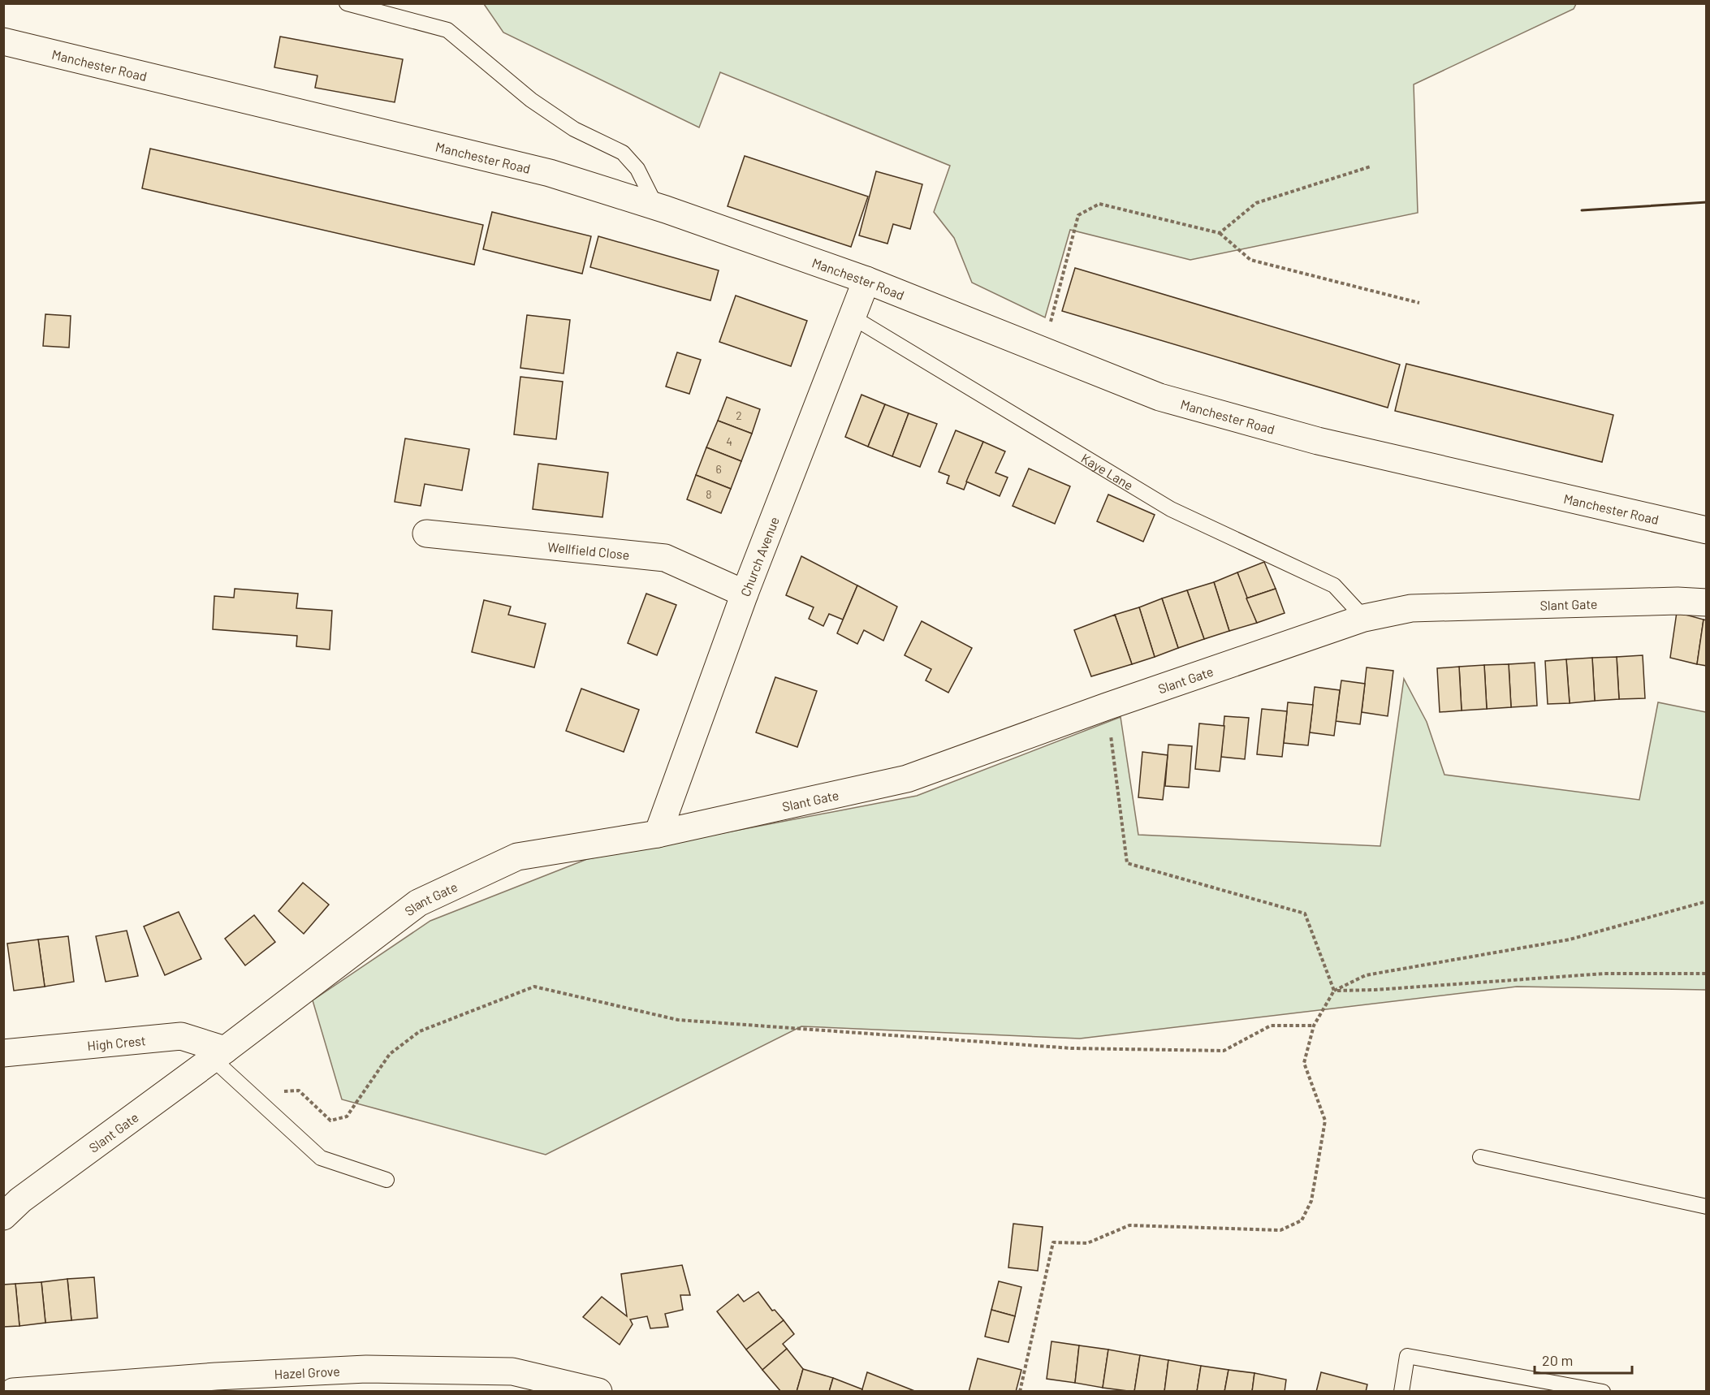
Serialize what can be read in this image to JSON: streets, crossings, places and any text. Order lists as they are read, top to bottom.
{
  "streets": {
    "street": [
      "Manchester Road",
      "Wellfield Close",
      "Church Avenue",
      "Slant Gate",
      "High Crest",
      "Hazel Grove"
    ],
    "lane": ["Kaye Lane"]
  },
  "crossings": [
    ["Manchester Road", "Church Avenue"],
    ["Kaye Lane", "Church Avenue"],
    ["Kaye Lane", "Slant Gate"],
    ["Wellfield Close", "Church Avenue"],
    ["Church Avenue", "Slant Gate"],
    ["Slant Gate", "High Crest"]
  ],
  "house_numbers": [
    "2",
    "4",
    "6",
    "8"
  ],
  "scale_bar": "20 m"
}
